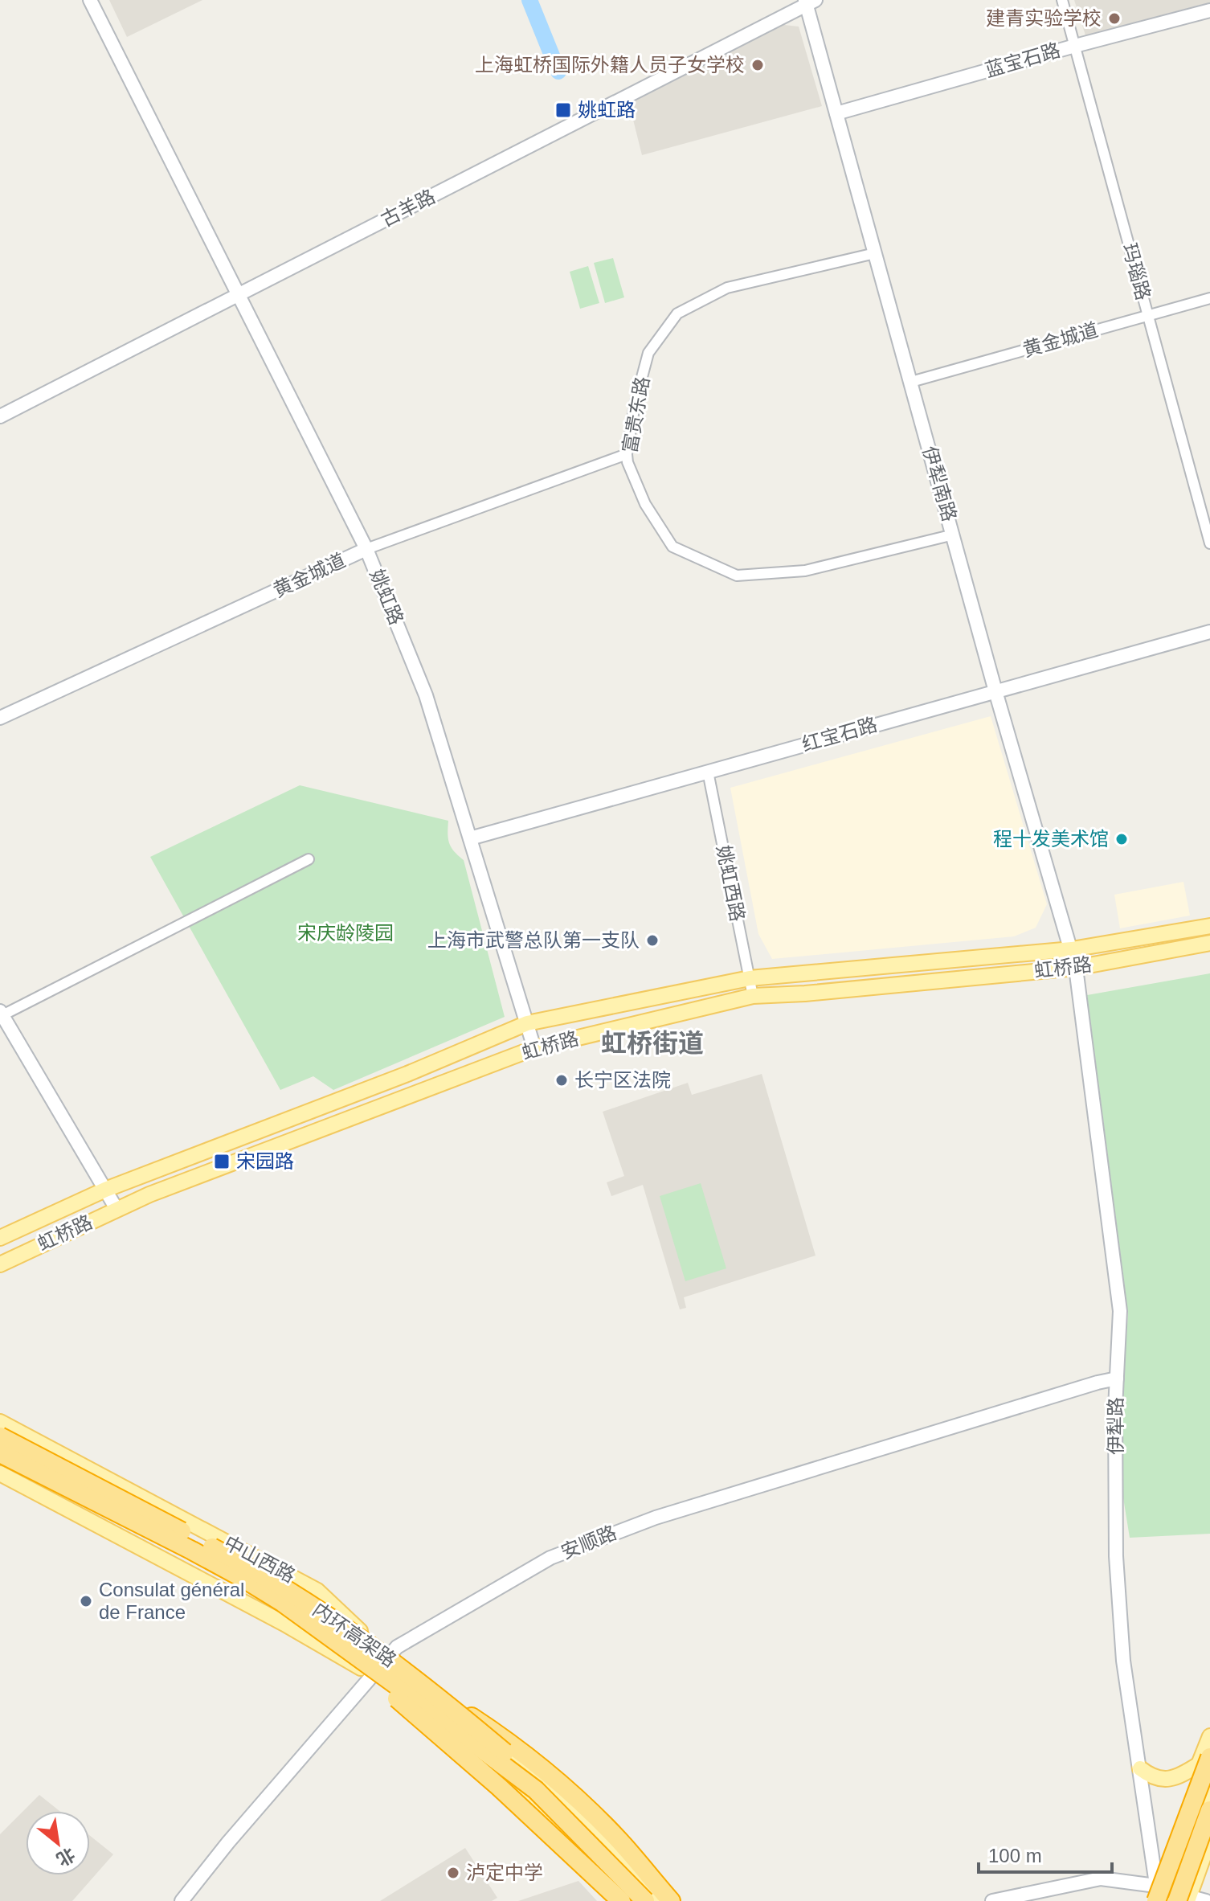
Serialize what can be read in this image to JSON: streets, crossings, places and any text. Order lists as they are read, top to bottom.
{
  "streets": {
    "highway": ["内环高架路"],
    "main road": ["虹桥路", "中山西路"],
    "street": [
      "蓝宝石路",
      "古羊路",
      "玛瑙路",
      "黄金城道",
      "富贵东路",
      "伊犁南路",
      "姚虹路",
      "红宝石路",
      "姚虹西路",
      "伊犁路",
      "安顺路"
    ]
  },
  "crossings": [
    ["蓝宝石路", "玛瑙路"],
    ["蓝宝石路", "伊犁南路"],
    ["古羊路", "伊犁南路"],
    ["古羊路", "姚虹路"],
    ["玛瑙路", "黄金城道"],
    ["黄金城道", "富贵东路"],
    ["黄金城道", "伊犁南路"],
    ["黄金城道", "姚虹路"],
    ["富贵东路", "伊犁南路"],
    ["伊犁南路", "红宝石路"],
    ["伊犁南路", "虹桥路"],
    ["伊犁南路", "伊犁路"],
    ["姚虹路", "红宝石路"],
    ["姚虹路", "虹桥路"],
    ["红宝石路", "姚虹西路"],
    ["姚虹西路", "虹桥路"],
    ["虹桥路", "伊犁路"],
    ["伊犁路", "安顺路"],
    ["安顺路", "中山西路"],
    ["中山西路", "内环高架路"]
  ],
  "districts": ["虹桥街道"],
  "parks": ["宋庆龄陵园"],
  "places": {
    "other": [
      "建青实验学校",
      "上海虹桥国际外籍人员子女学校",
      "程十发美术馆",
      "上海市武警总队第一支队",
      "长宁区法院",
      "Consulat général de France",
      "泸定中学"
    ],
    "transit": ["姚虹路", "宋园路"]
  },
  "scale_bar": "100 m",
  "north": "bottom right"
}
